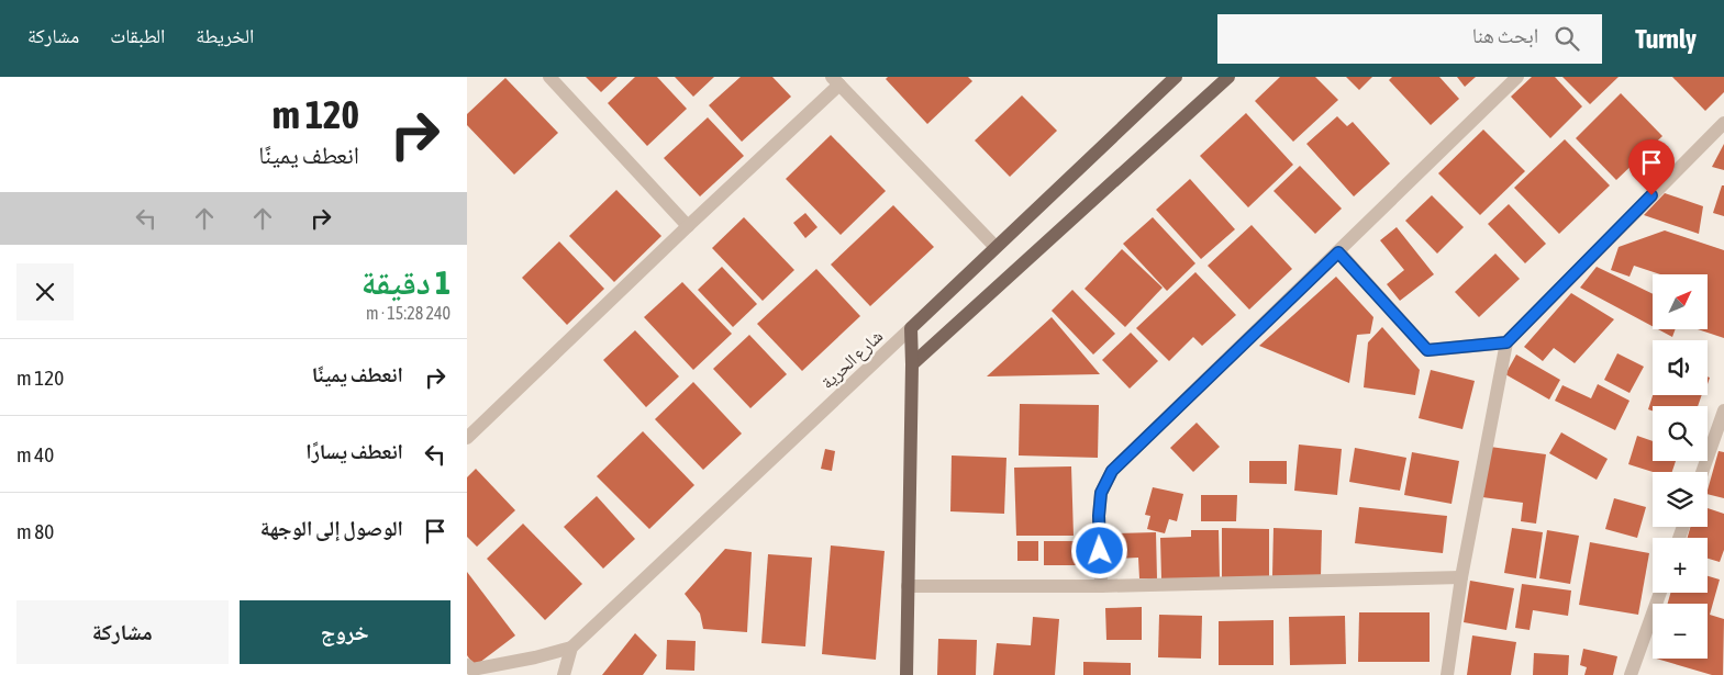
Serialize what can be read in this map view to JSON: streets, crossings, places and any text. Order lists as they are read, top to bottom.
{
  "streets": {
    "main road": ["شارع الحرية"]
  },
  "north": "top right",
  "page": {
    "header": "Turnly",
    "search": "ابحث هنا",
    "nav": ["الخريطة", "الطبقات", "مشاركة"],
    "turn": ["120 m", "انعطف يمينًا"],
    "heading": ["1 دقيقة", "240 m · 15:28"],
    "map_buttons": ["+", "−"],
    "list": [
      {
        "name": "انعطف يمينًا",
        "value": "120 m"
      },
      {
        "name": "انعطف يسارًا",
        "value": "40 m"
      },
      {
        "name": "الوصول إلى الوجهة",
        "value": "80 m"
      }
    ],
    "buttons": ["خروج", "مشاركة"]
  }
}
